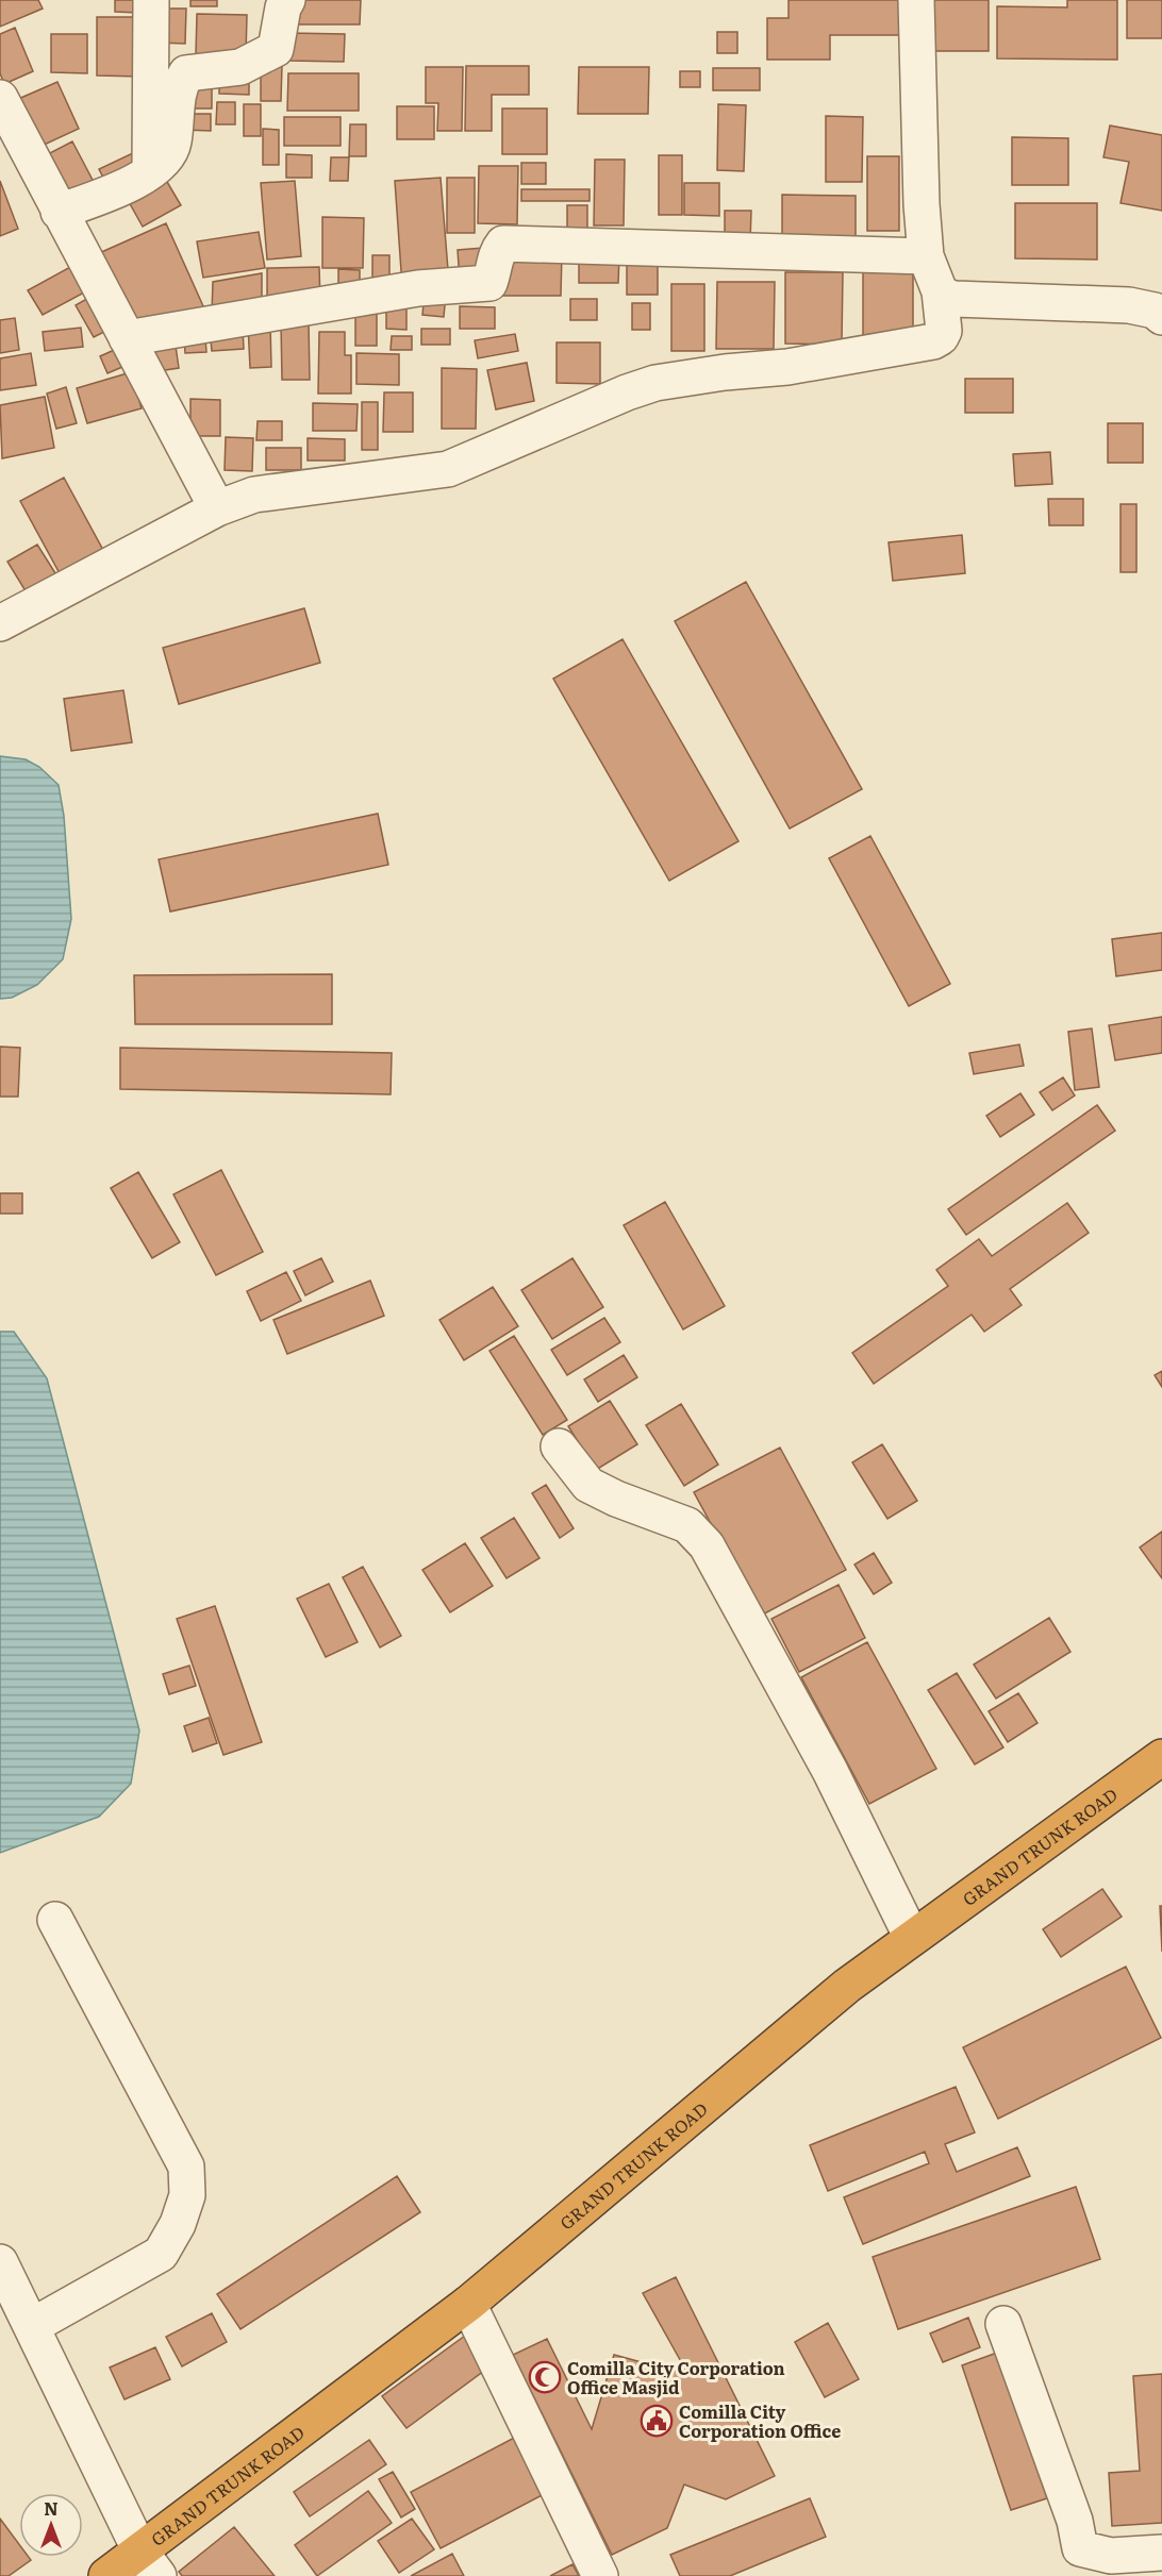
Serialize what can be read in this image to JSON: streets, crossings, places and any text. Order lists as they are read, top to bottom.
{
  "streets": {
    "highway": ["GRAND TRUNK ROAD"]
  },
  "places": {
    "mosque": ["Comilla City Corporation Office Masjid"],
    "public building": ["Comilla City Corporation Office"]
  },
  "north": "top"
}
